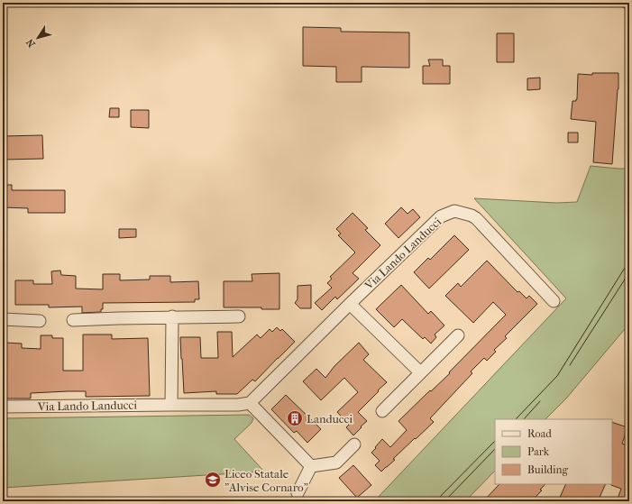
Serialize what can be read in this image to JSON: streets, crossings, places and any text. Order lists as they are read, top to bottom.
{
  "streets": {
    "street": ["Via Lando Landucci"]
  },
  "places": {
    "building": ["Landucci"],
    "school or university": ["Liceo Statale \"Alvise Cornaro\""]
  },
  "legend": ["Road", "Park", "Building"],
  "north": "bottom left"
}
